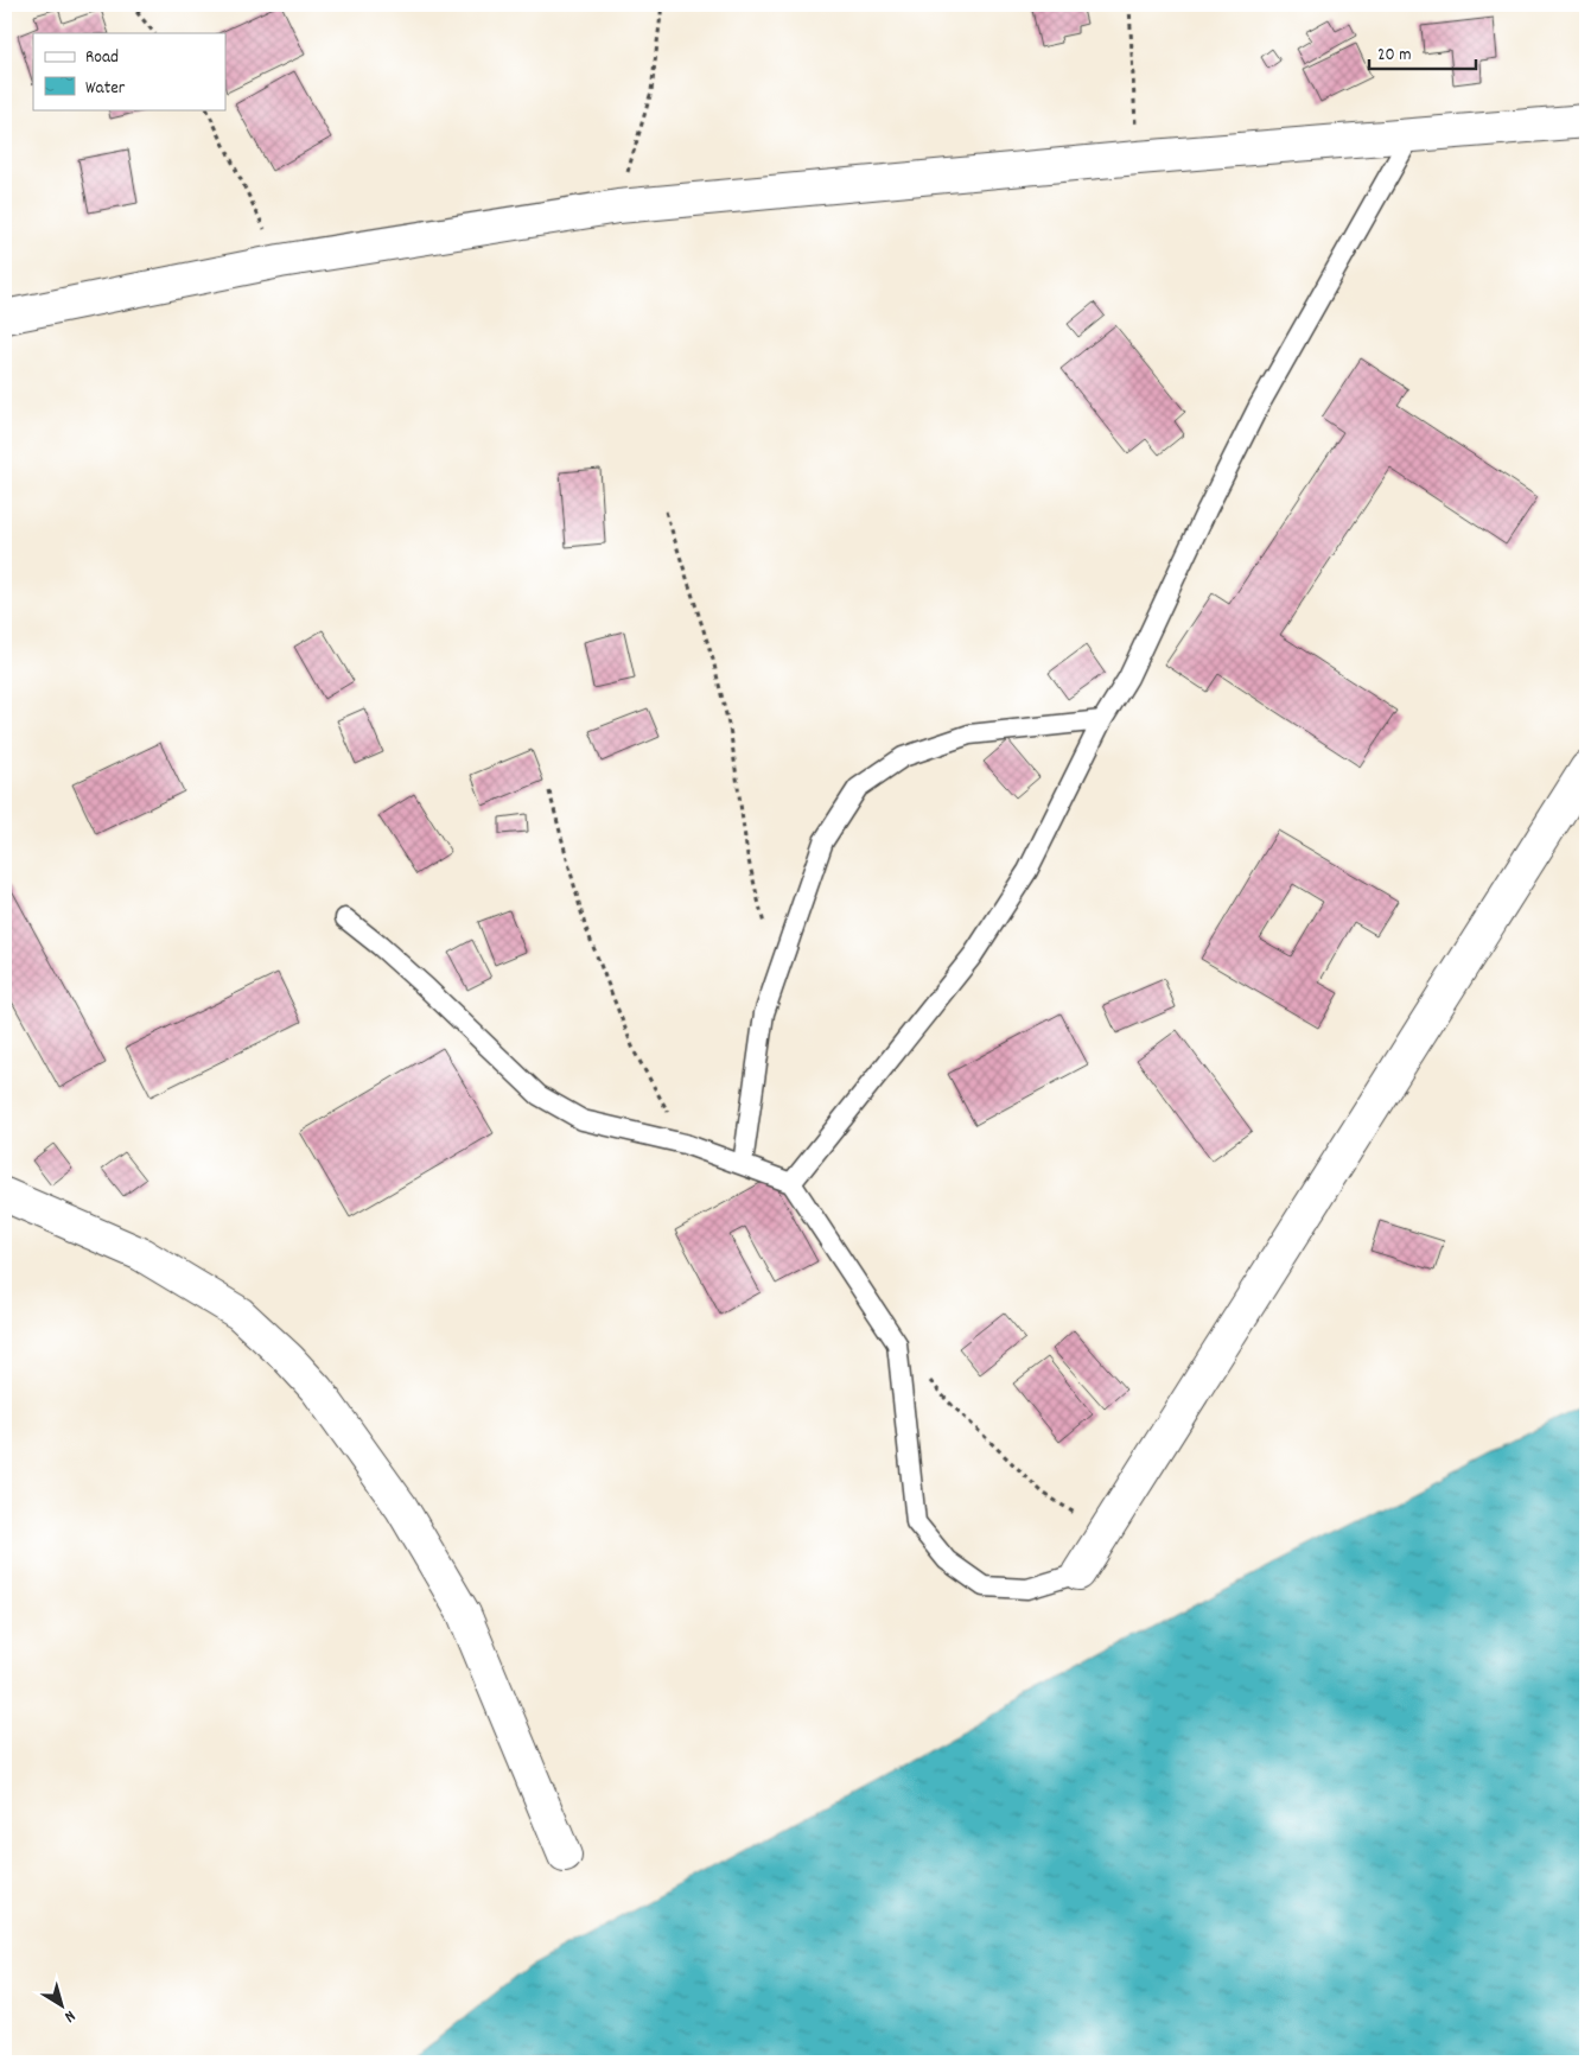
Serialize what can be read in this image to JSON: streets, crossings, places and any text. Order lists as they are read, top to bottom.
{
  "legend": ["Road", "Water"],
  "scale_bar": "20 m",
  "north": "bottom right"
}
